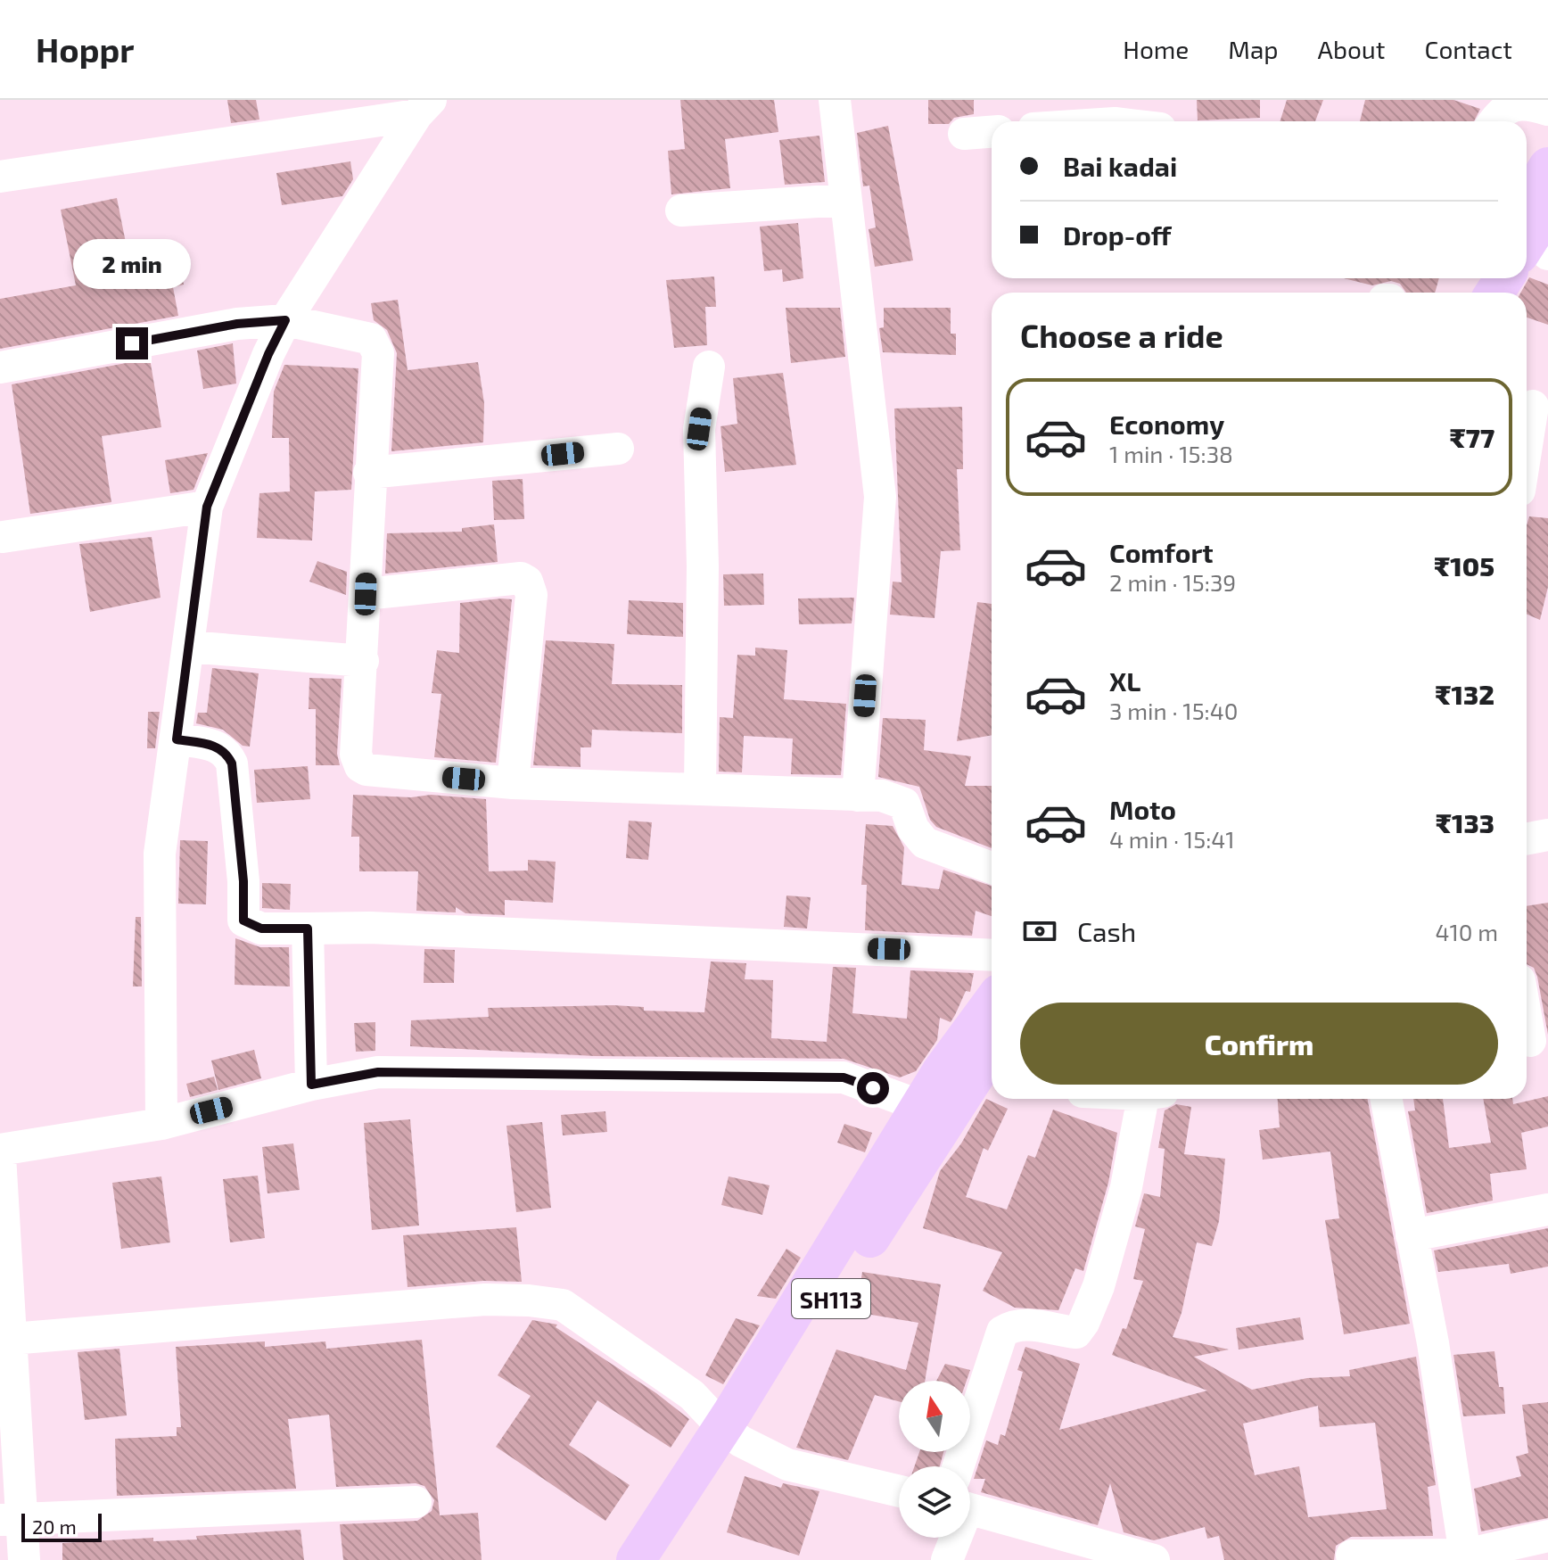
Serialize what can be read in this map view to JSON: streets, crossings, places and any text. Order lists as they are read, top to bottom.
{
  "streets": {
    "main road": ["SH113"]
  },
  "scale_bar": "20 m",
  "north": "top",
  "page": {
    "header": "Hoppr",
    "nav": [
      "Home",
      "Map",
      "About",
      "Contact"
    ],
    "banner": ["Bai kadai", "Drop-off"],
    "bubble": "2 min",
    "heading": "Choose a ride",
    "list": [
      {
        "name": "Economy",
        "note": "1 min · 15:38",
        "value": "₹77"
      },
      {
        "name": "Comfort",
        "note": "2 min · 15:39",
        "value": "₹105"
      },
      {
        "name": "XL",
        "note": "3 min · 15:40",
        "value": "₹132"
      },
      {
        "name": "Moto",
        "note": "4 min · 15:41",
        "value": "₹133"
      }
    ],
    "pay": ["Cash", "410 m"],
    "buttons": "Confirm",
    "scale": "20 m"
  }
}
